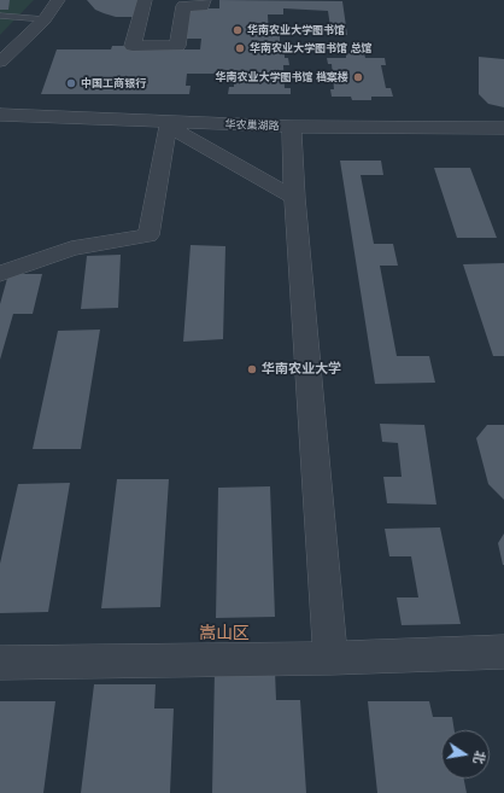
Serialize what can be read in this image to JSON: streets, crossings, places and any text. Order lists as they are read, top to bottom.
{
  "streets": {
    "street": ["华农巢湖路"]
  },
  "districts": ["嵩山区"],
  "places": [
    "华南农业大学图书馆",
    "华南农业大学图书馆 总馆",
    "华南农业大学图书馆 档案楼",
    "中国工商银行",
    "华南农业大学"
  ],
  "north": "right"
}
